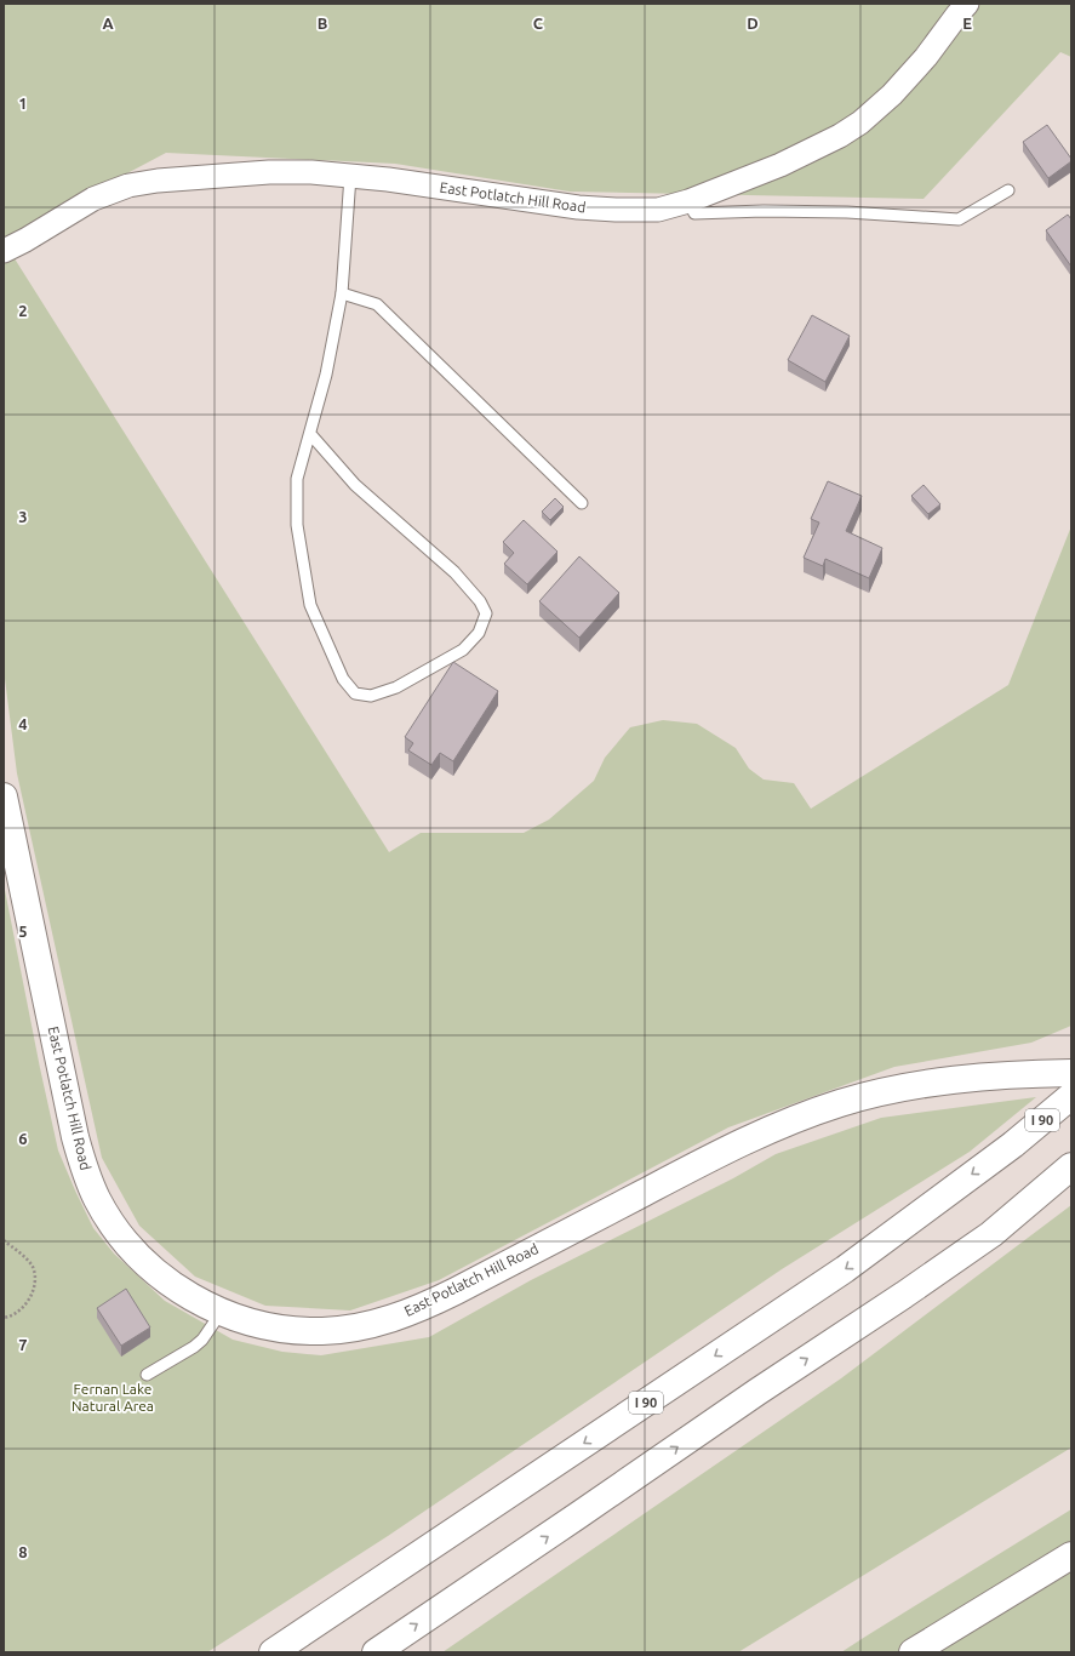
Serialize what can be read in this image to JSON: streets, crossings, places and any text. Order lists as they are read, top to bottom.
{
  "streets": {
    "main road": ["East Potlatch Hill Road", "I 90"]
  },
  "parks": ["Fernan Lake Natural Area"],
  "grid": {
    "columns": [
      "A",
      "B",
      "C",
      "D",
      "E"
    ],
    "rows": [
      "1",
      "2",
      "3",
      "4",
      "5",
      "6",
      "7",
      "8"
    ]
  }
}
